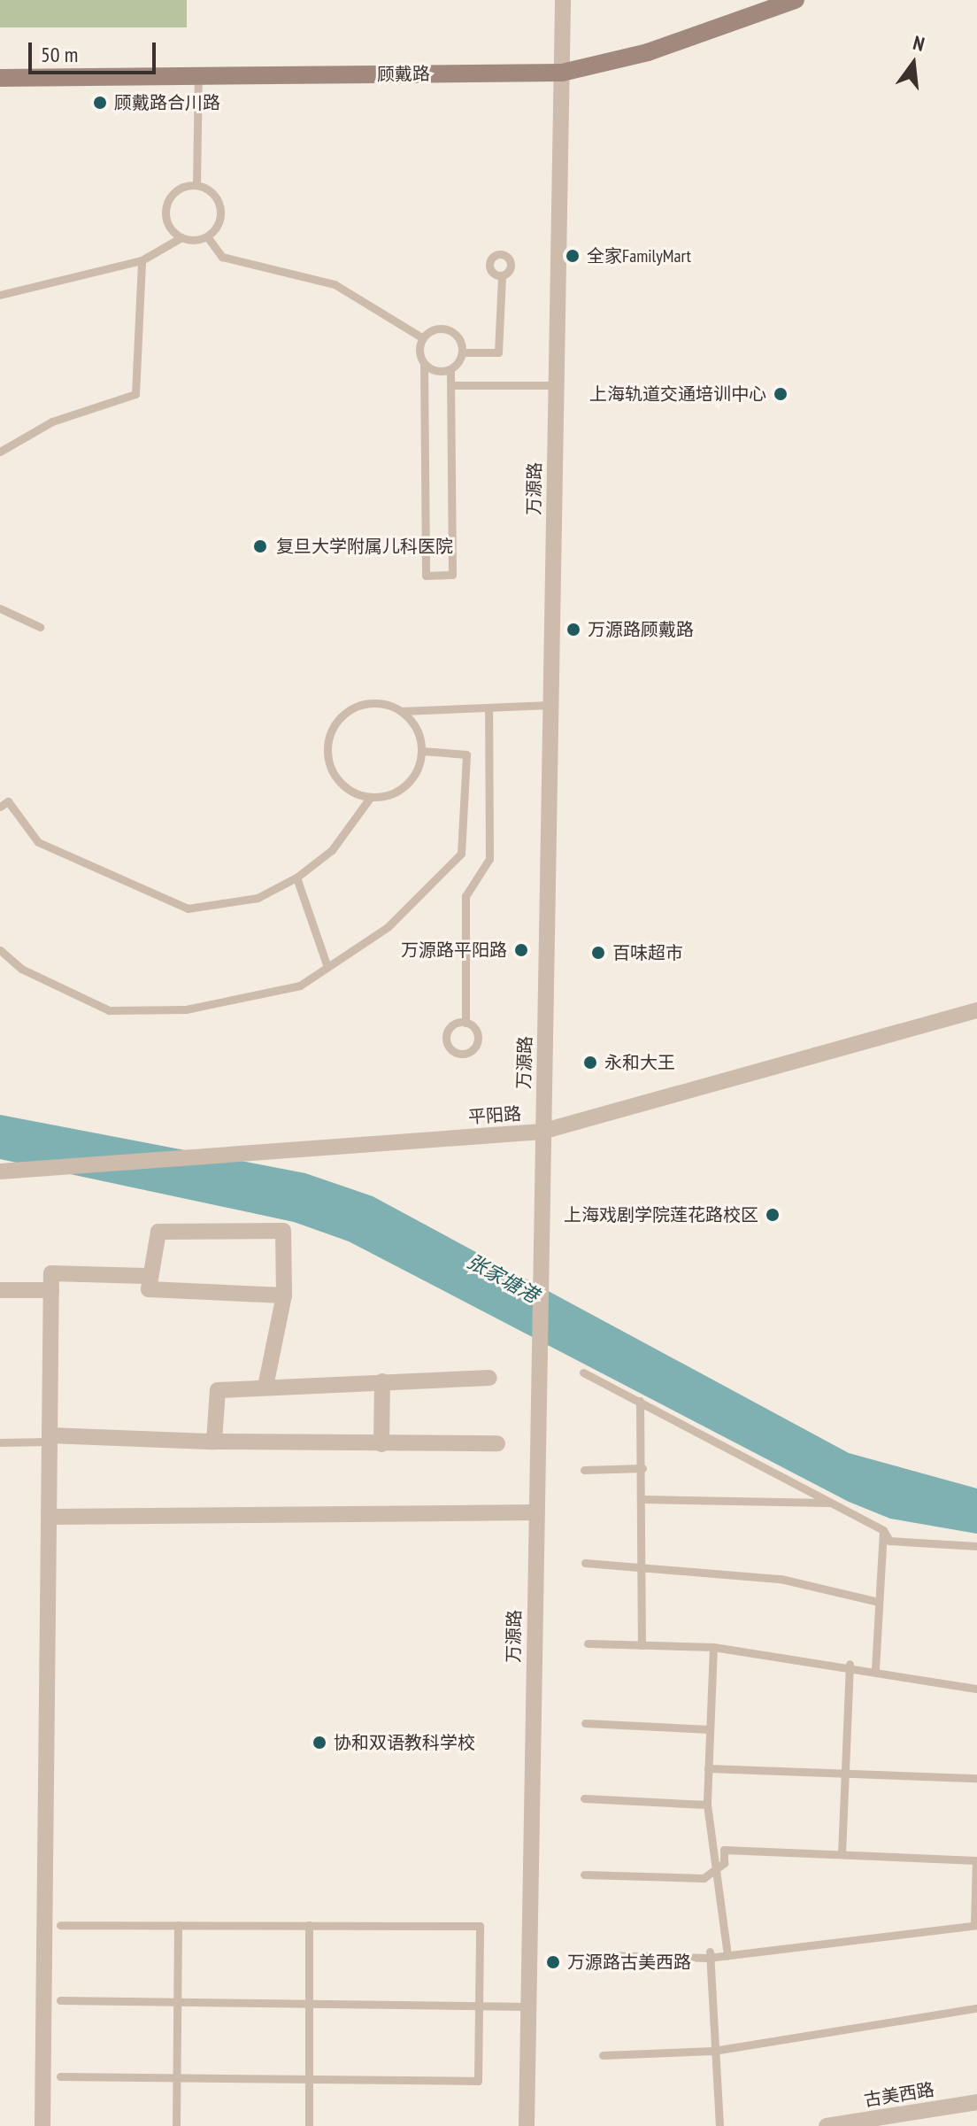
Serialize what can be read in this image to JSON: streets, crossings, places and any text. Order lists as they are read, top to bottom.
{
  "streets": {
    "main road": ["顾戴路"],
    "street": ["万源路", "平阳路", "古美西路"]
  },
  "crossings": [
    ["顾戴路", "万源路"],
    ["万源路", "平阳路"]
  ],
  "water": ["张家塘港"],
  "places": [
    "顾戴路合川路",
    "全家FamilyMart",
    "上海轨道交通培训中心",
    "复旦大学附属儿科医院",
    "万源路顾戴路",
    "万源路平阳路",
    "百味超市",
    "永和大王",
    "上海戏剧学院莲花路校区",
    "协和双语教科学校",
    "万源路古美西路"
  ],
  "scale_bar": "50 m",
  "north": "top"
}
